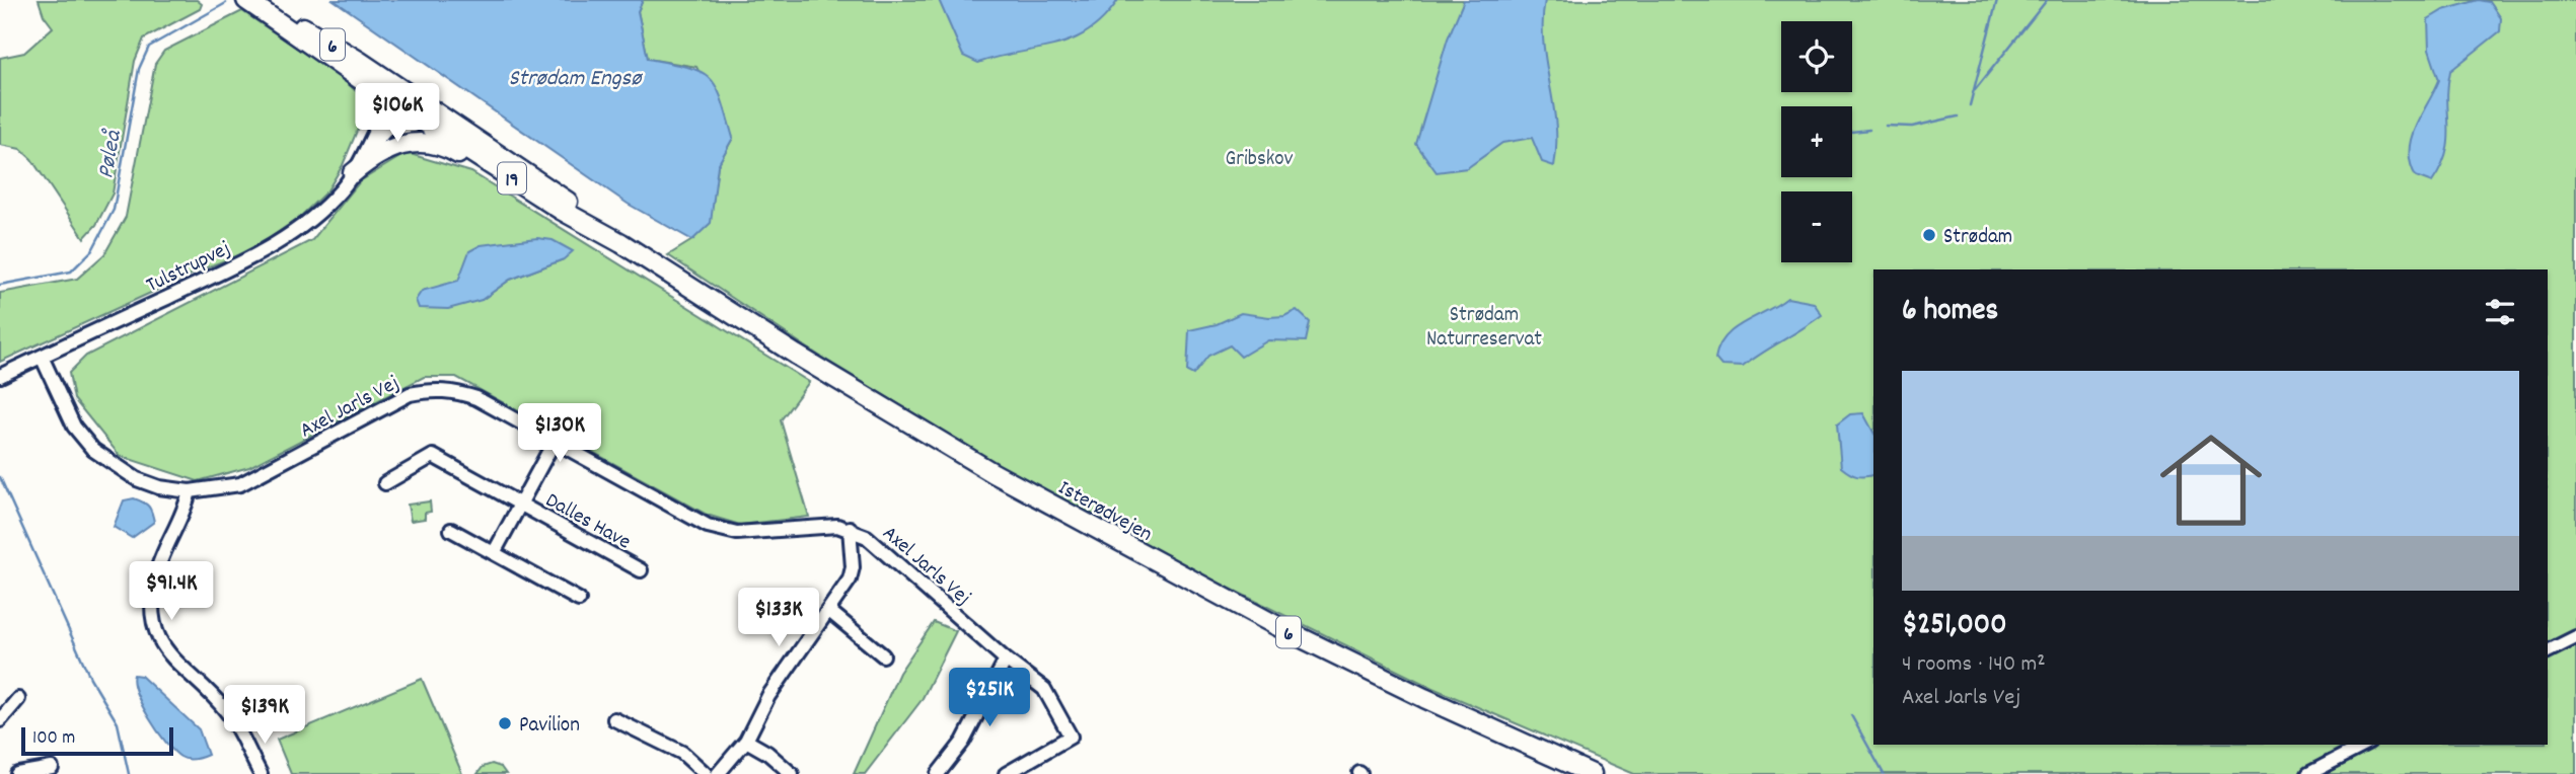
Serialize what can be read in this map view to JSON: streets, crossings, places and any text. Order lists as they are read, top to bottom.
{
  "streets": {
    "highway": ["6", "19", "Isterødvejen"],
    "street": ["Tulstrupvej", "Axel Jarls Vej", "Dalles Have"]
  },
  "crossings": [
    ["Tulstrupvej", "Axel Jarls Vej"],
    ["Tulstrupvej", "Isterødvejen"],
    ["Axel Jarls Vej", "Dalles Have"]
  ],
  "water": ["Strødam Engsø", "Pøleå"],
  "parks": ["Gribskov", "Strødam Naturreservat"],
  "places": ["Strødam", "Pavilion"],
  "scale_bar": "100 m",
  "page": {
    "map_buttons": ["+", "−"],
    "price": [
      "$106K",
      "$130K",
      "$91.4K",
      "$133K",
      "$251K",
      "$139K"
    ],
    "heading": "6 homes",
    "list": [
      {
        "name": "$251,000",
        "note": "4 rooms · 140 m² · Axel Jarls Vej"
      }
    ],
    "scale": "100 m"
  }
}
